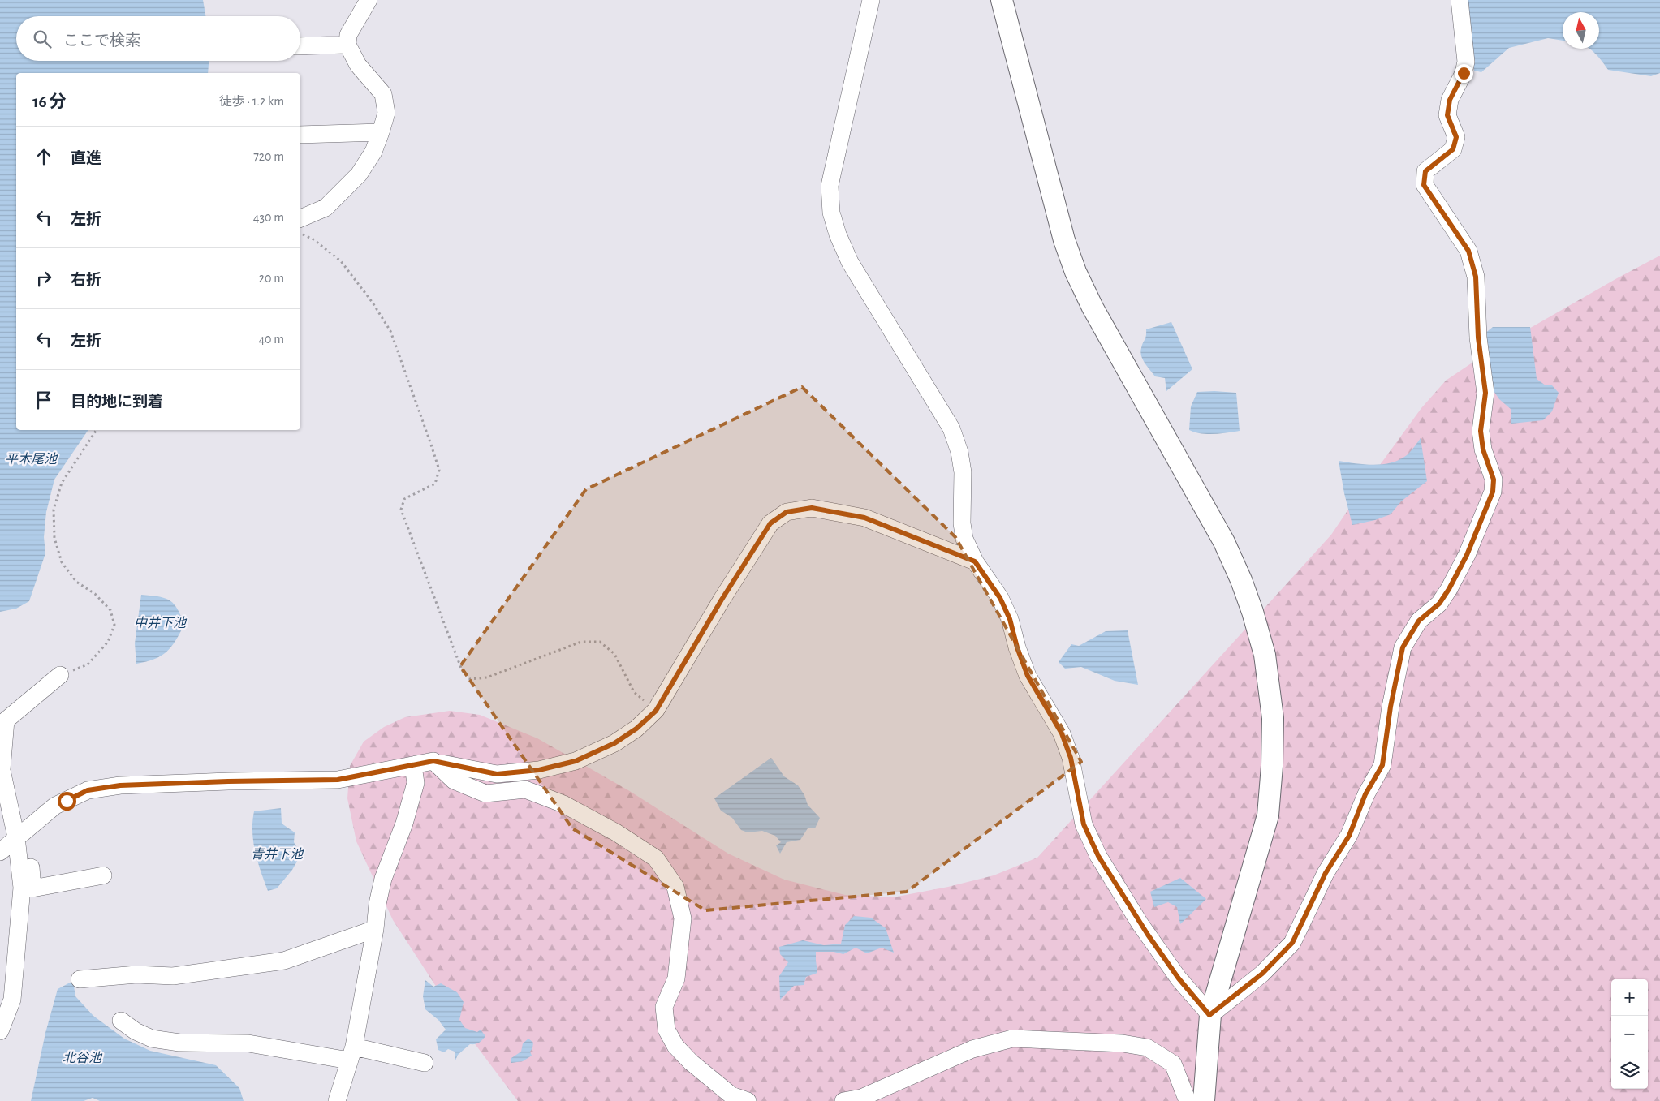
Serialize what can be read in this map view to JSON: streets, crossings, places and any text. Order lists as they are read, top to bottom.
{
  "water": [
    "平木尾池",
    "中井下池",
    "青井下池",
    "北谷池"
  ],
  "north": "top",
  "page": {
    "search": "ここで検索",
    "heading": ["16 分", "徒歩 · 1.2 km"],
    "list": [
      ["直進", "720 m"],
      ["左折", "430 m"],
      ["右折", "20 m"],
      ["左折", "40 m"],
      "目的地に到着"
    ],
    "map_buttons": ["+", "−"]
  }
}
